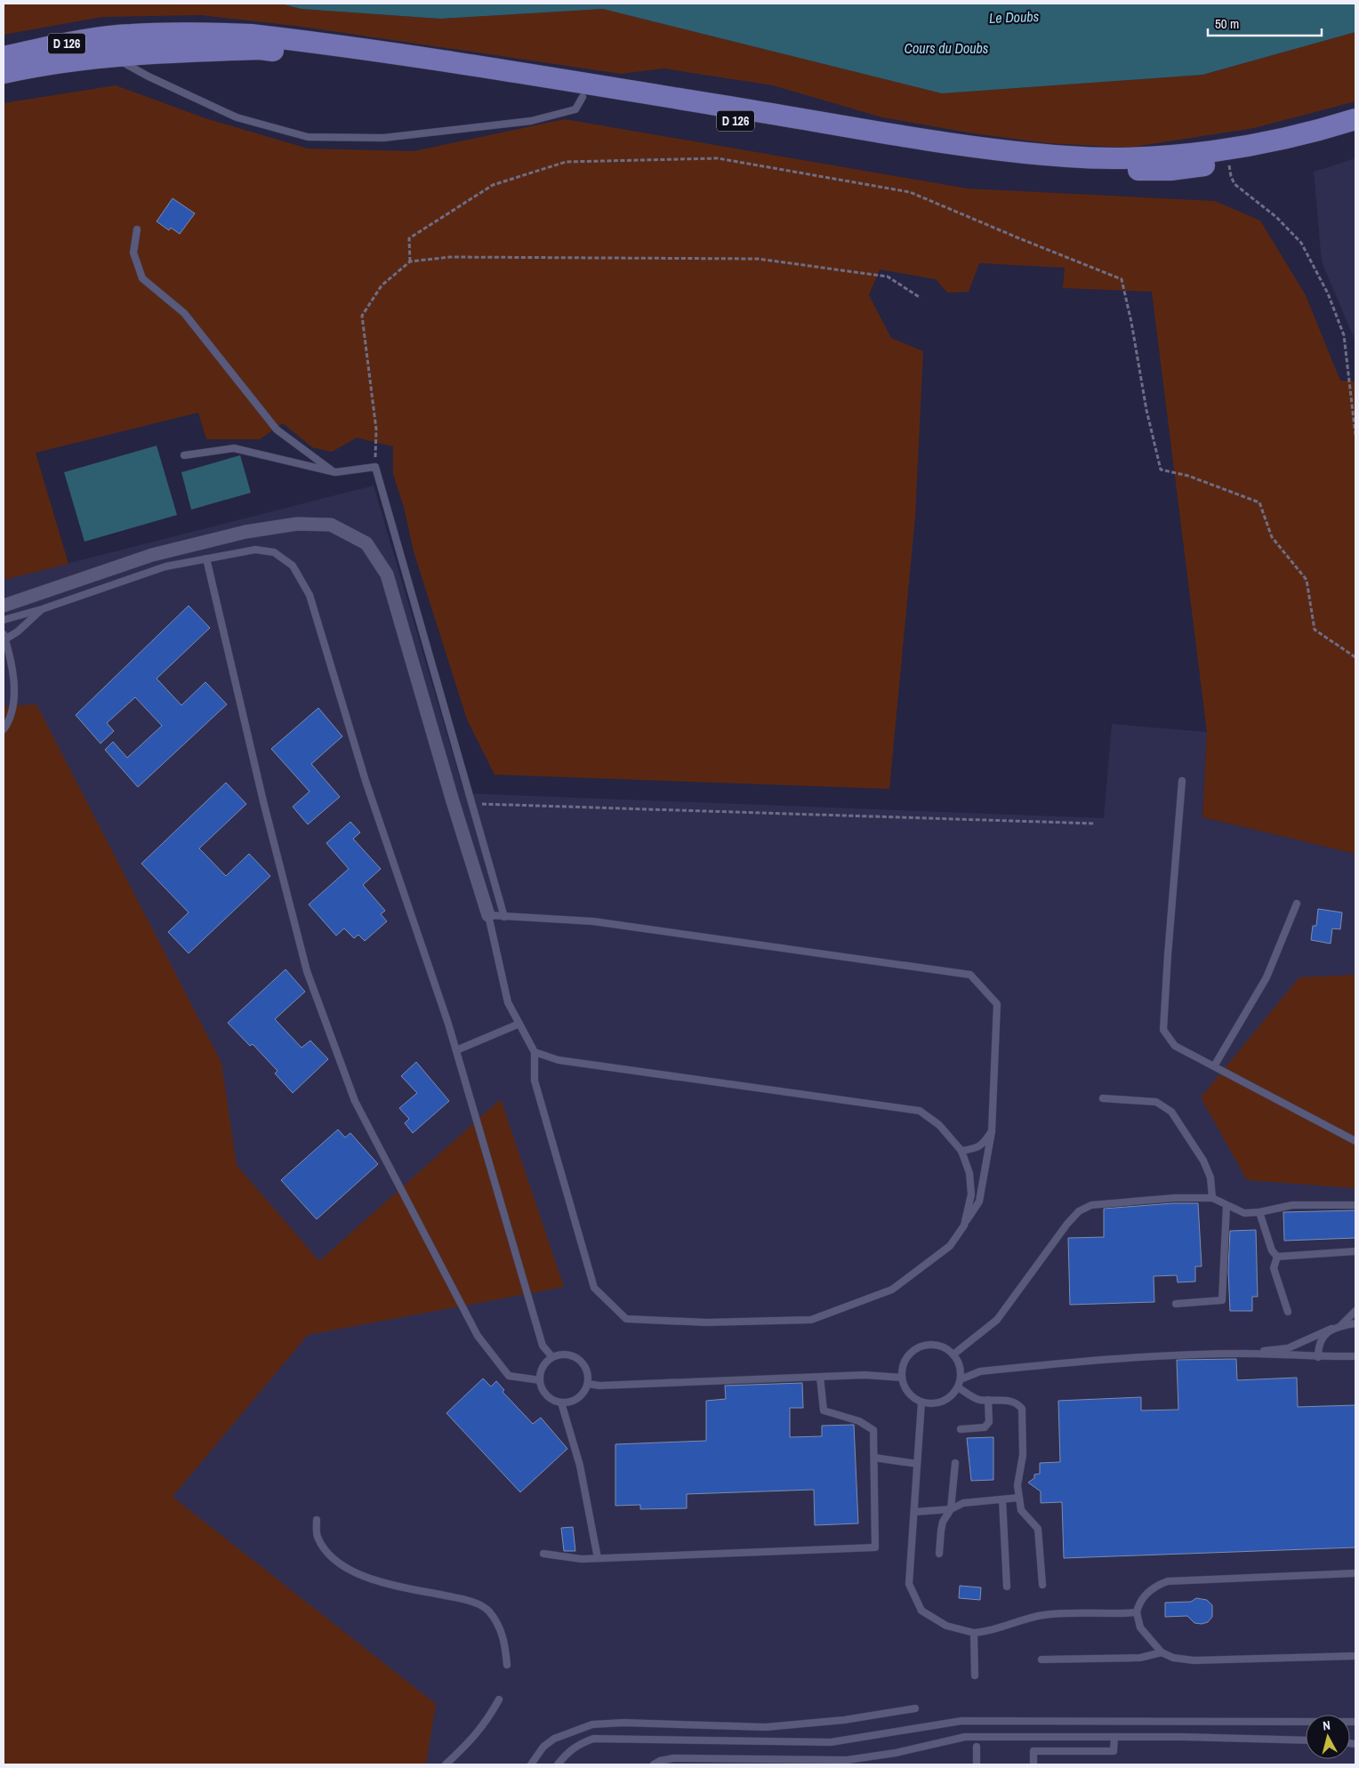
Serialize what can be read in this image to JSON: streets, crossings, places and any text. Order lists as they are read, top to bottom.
{
  "streets": {
    "main road": ["D 126"]
  },
  "water": ["Le Doubs", "Cours du Doubs"],
  "scale_bar": "50 m",
  "north": "top"
}
